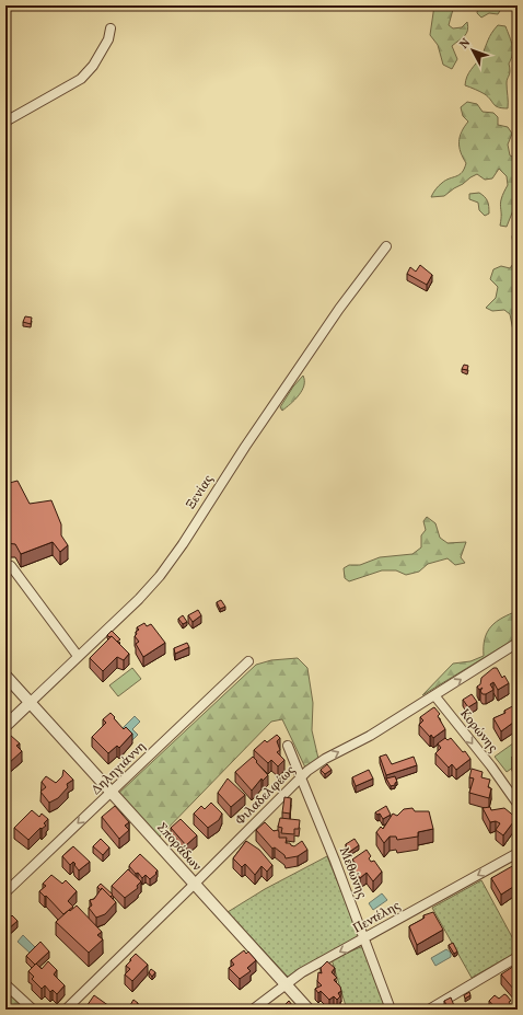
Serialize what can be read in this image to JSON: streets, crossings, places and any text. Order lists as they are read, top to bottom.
{
  "streets": {
    "street": [
      "Ξενίας",
      "Κορώνης",
      "Δηληγιάννη",
      "Φιλαδελφέως",
      "Σποράδων",
      "Μεθώνης",
      "Πεντέλης"
    ]
  },
  "crossings": [
    ["Ξενίας", "Σποράδων"],
    ["Κορώνης", "Φιλαδελφέως"],
    ["Δηληγιάννη", "Σποράδων"],
    ["Φιλαδελφέως", "Σποράδων"],
    ["Φιλαδελφέως", "Μεθώνης"],
    ["Σποράδων", "Πεντέλης"],
    ["Μεθώνης", "Πεντέλης"]
  ],
  "one_way": [
    "Κορώνης",
    "Δηληγιάννη",
    "Φιλαδελφέως",
    "Πεντέλης"
  ],
  "north": "top left"
}
